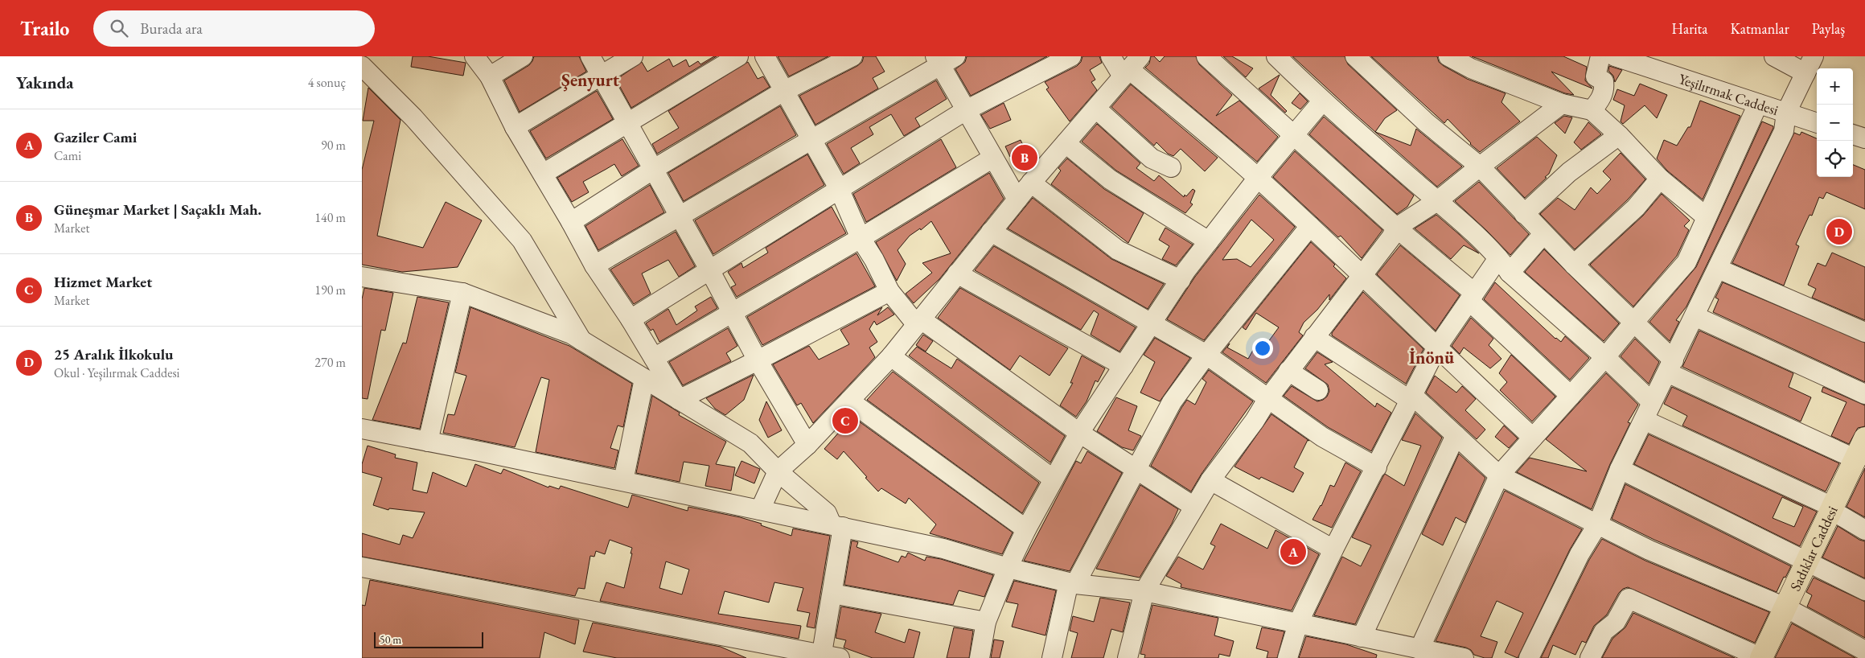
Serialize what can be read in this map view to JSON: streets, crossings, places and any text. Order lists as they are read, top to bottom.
{
  "streets": {
    "main road": ["Sadıklar Caddesi"],
    "street": ["Yeşilırmak Caddesi"]
  },
  "districts": ["Şenyurt", "İnönü"],
  "scale_bar": "50 m",
  "page": {
    "header": "Trailo",
    "search": "Burada ara",
    "nav": ["Harita", "Katmanlar", "Paylaş"],
    "heading": ["Yakında", "4 sonuç"],
    "map_buttons": ["+", "−"],
    "list": [
      {
        "mark": "A",
        "name": "Gaziler Cami",
        "note": "Cami",
        "value": "90 m"
      },
      {
        "mark": "B",
        "name": "Güneşmar Market | Saçaklı Mah.",
        "note": "Market",
        "value": "140 m"
      },
      {
        "mark": "C",
        "name": "Hizmet Market",
        "note": "Market",
        "value": "190 m"
      },
      {
        "mark": "D",
        "name": "25 Aralık İlkokulu",
        "note": "Okul · Yeşilırmak Caddesi",
        "value": "270 m"
      }
    ],
    "pins": [
      "B",
      "D",
      "C",
      "A"
    ],
    "scale": "50 m"
  }
}
